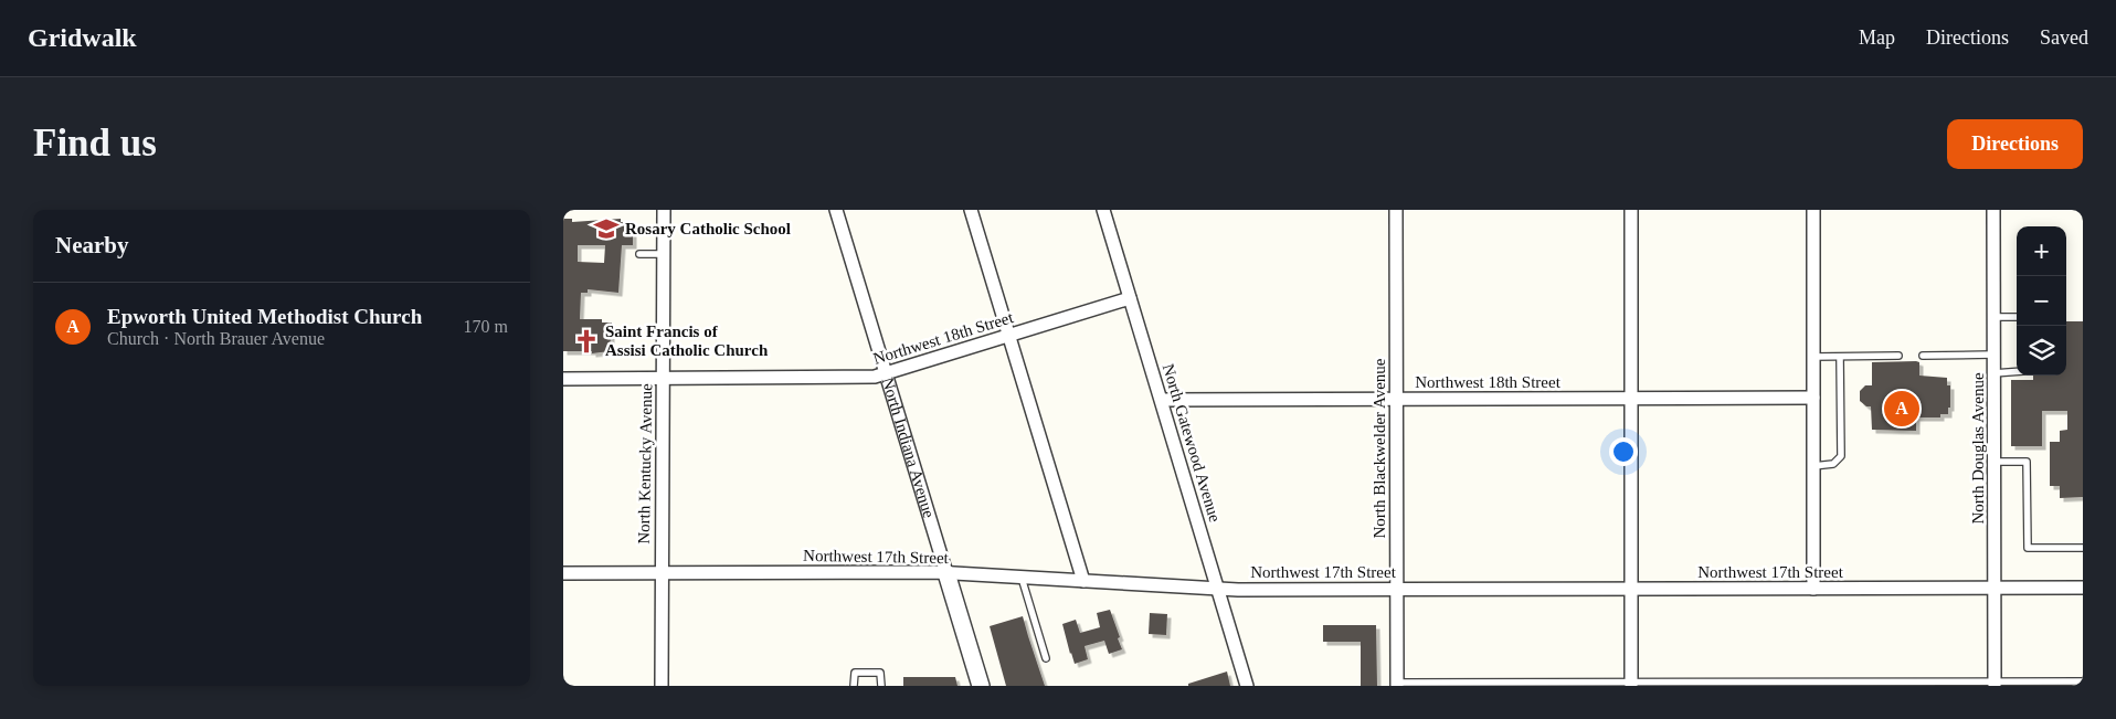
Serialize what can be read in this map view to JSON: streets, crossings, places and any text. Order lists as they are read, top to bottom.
{
  "streets": {
    "street": [
      "Northwest 18th Street",
      "North Gatewood Avenue",
      "North Indiana Avenue",
      "North Blackwelder Avenue",
      "North Douglas Avenue",
      "North Kentucky Avenue",
      "Northwest 17th Street"
    ]
  },
  "crossings": [
    ["Northwest 18th Street", "North Gatewood Avenue"],
    ["Northwest 18th Street", "North Indiana Avenue"],
    ["Northwest 18th Street", "North Blackwelder Avenue"],
    ["Northwest 18th Street", "North Kentucky Avenue"],
    ["North Gatewood Avenue", "Northwest 17th Street"],
    ["North Indiana Avenue", "Northwest 17th Street"],
    ["North Blackwelder Avenue", "Northwest 17th Street"],
    ["North Douglas Avenue", "Northwest 17th Street"],
    ["North Kentucky Avenue", "Northwest 17th Street"]
  ],
  "places": {
    "school or university": ["Rosary Catholic School"],
    "church": ["Saint Francis of Assisi Catholic Church"]
  },
  "page": {
    "header": "Gridwalk",
    "nav": ["Map", "Directions", "Saved"],
    "buttons": "Directions",
    "title": "Find us",
    "heading": "Nearby",
    "map_buttons": ["+", "−"],
    "list": [
      {
        "mark": "A",
        "name": "Epworth United Methodist Church",
        "note": "Church · North Brauer Avenue",
        "value": "170 m"
      }
    ],
    "pins": "A"
  }
}
